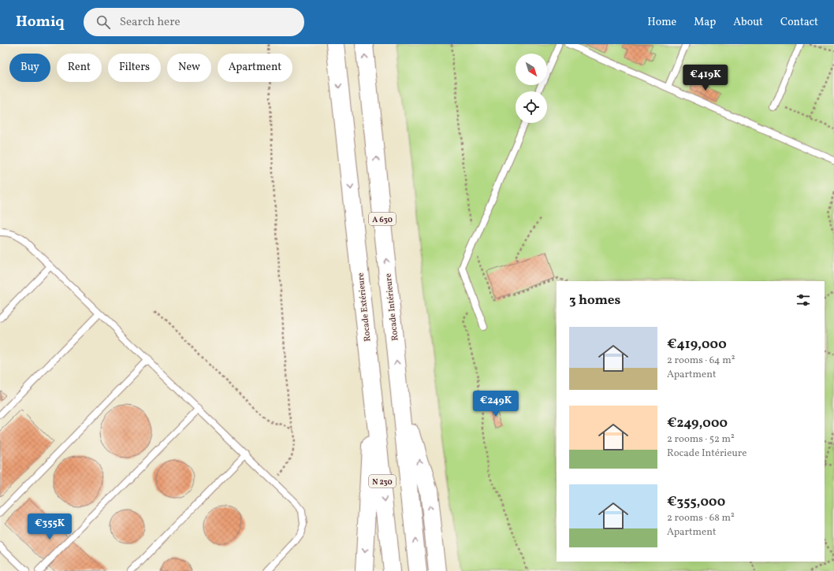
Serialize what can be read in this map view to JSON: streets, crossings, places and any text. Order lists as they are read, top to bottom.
{
  "streets": {
    "highway": [
      "A 630",
      "Rocade Extérieure",
      "Rocade Intérieure",
      "N 230"
    ]
  },
  "north": "bottom right",
  "page": {
    "header": "Homiq",
    "search": "Search here",
    "nav": [
      "Home",
      "Map",
      "About",
      "Contact"
    ],
    "chip": [
      "Buy",
      "Rent",
      "Filters",
      "New",
      "Apartment"
    ],
    "price": ["€419K", "€249K", "€355K"],
    "heading": "3 homes",
    "list": [
      {
        "name": "€419,000",
        "note": "2 rooms · 64 m² · Apartment"
      },
      {
        "name": "€249,000",
        "note": "2 rooms · 52 m² · Rocade Intérieure"
      },
      {
        "name": "€355,000",
        "note": "2 rooms · 68 m² · Apartment"
      }
    ]
  }
}
